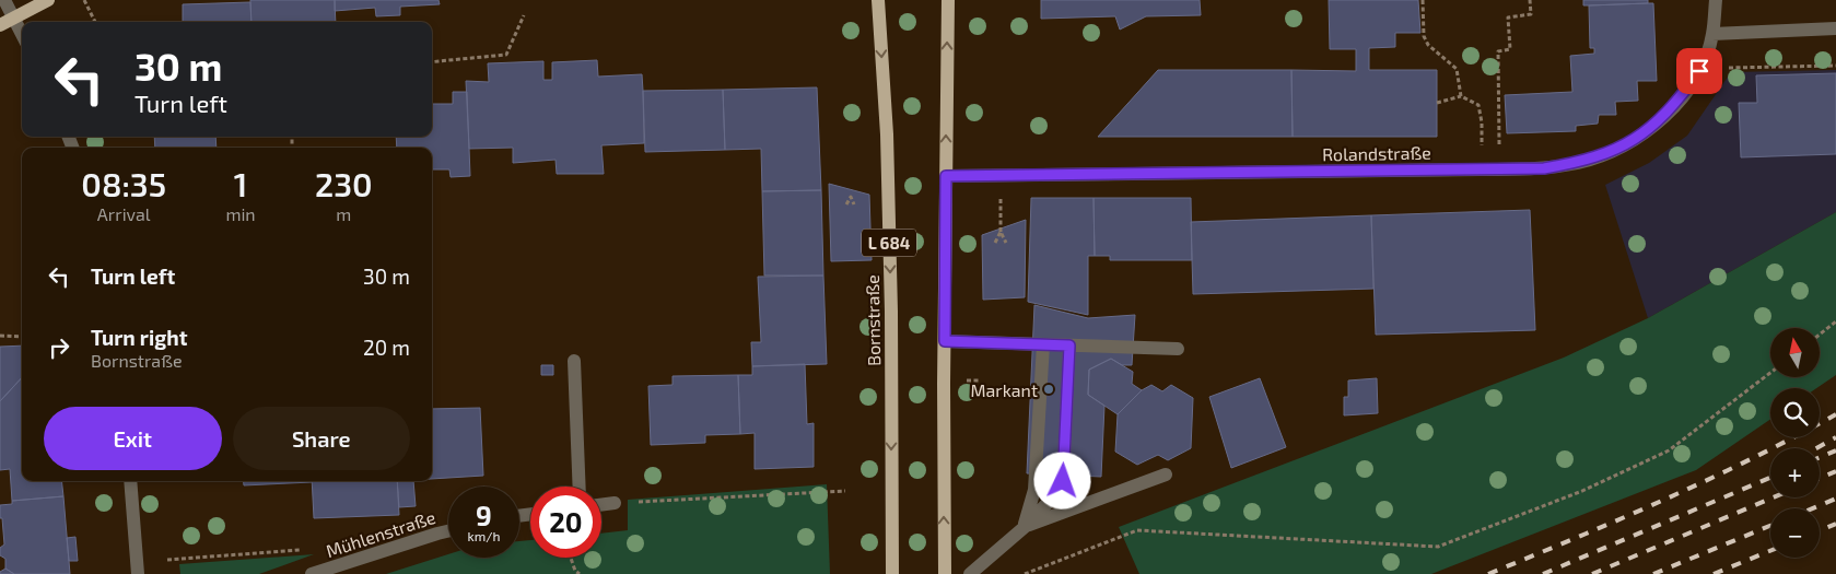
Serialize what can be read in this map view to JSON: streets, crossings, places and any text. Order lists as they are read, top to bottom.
{
  "streets": {
    "main road": ["L 684", "Bornstraße"],
    "street": ["Rolandstraße", "Mühlenstraße"]
  },
  "places": ["Markant"],
  "north": "top",
  "page": {
    "turn": ["30 m", "Turn left"],
    "eta": [
      "08:35",
      "Arrival",
      "1",
      "min",
      "230",
      "m"
    ],
    "list": [
      {
        "name": "Turn left",
        "value": "30 m"
      },
      {
        "name": "Turn right",
        "note": "Bornstraße",
        "value": "20 m"
      }
    ],
    "map_buttons": ["+", "−"],
    "buttons": ["Exit", "Share"],
    "speed": "9 km/h",
    "limit": "20"
  }
}
